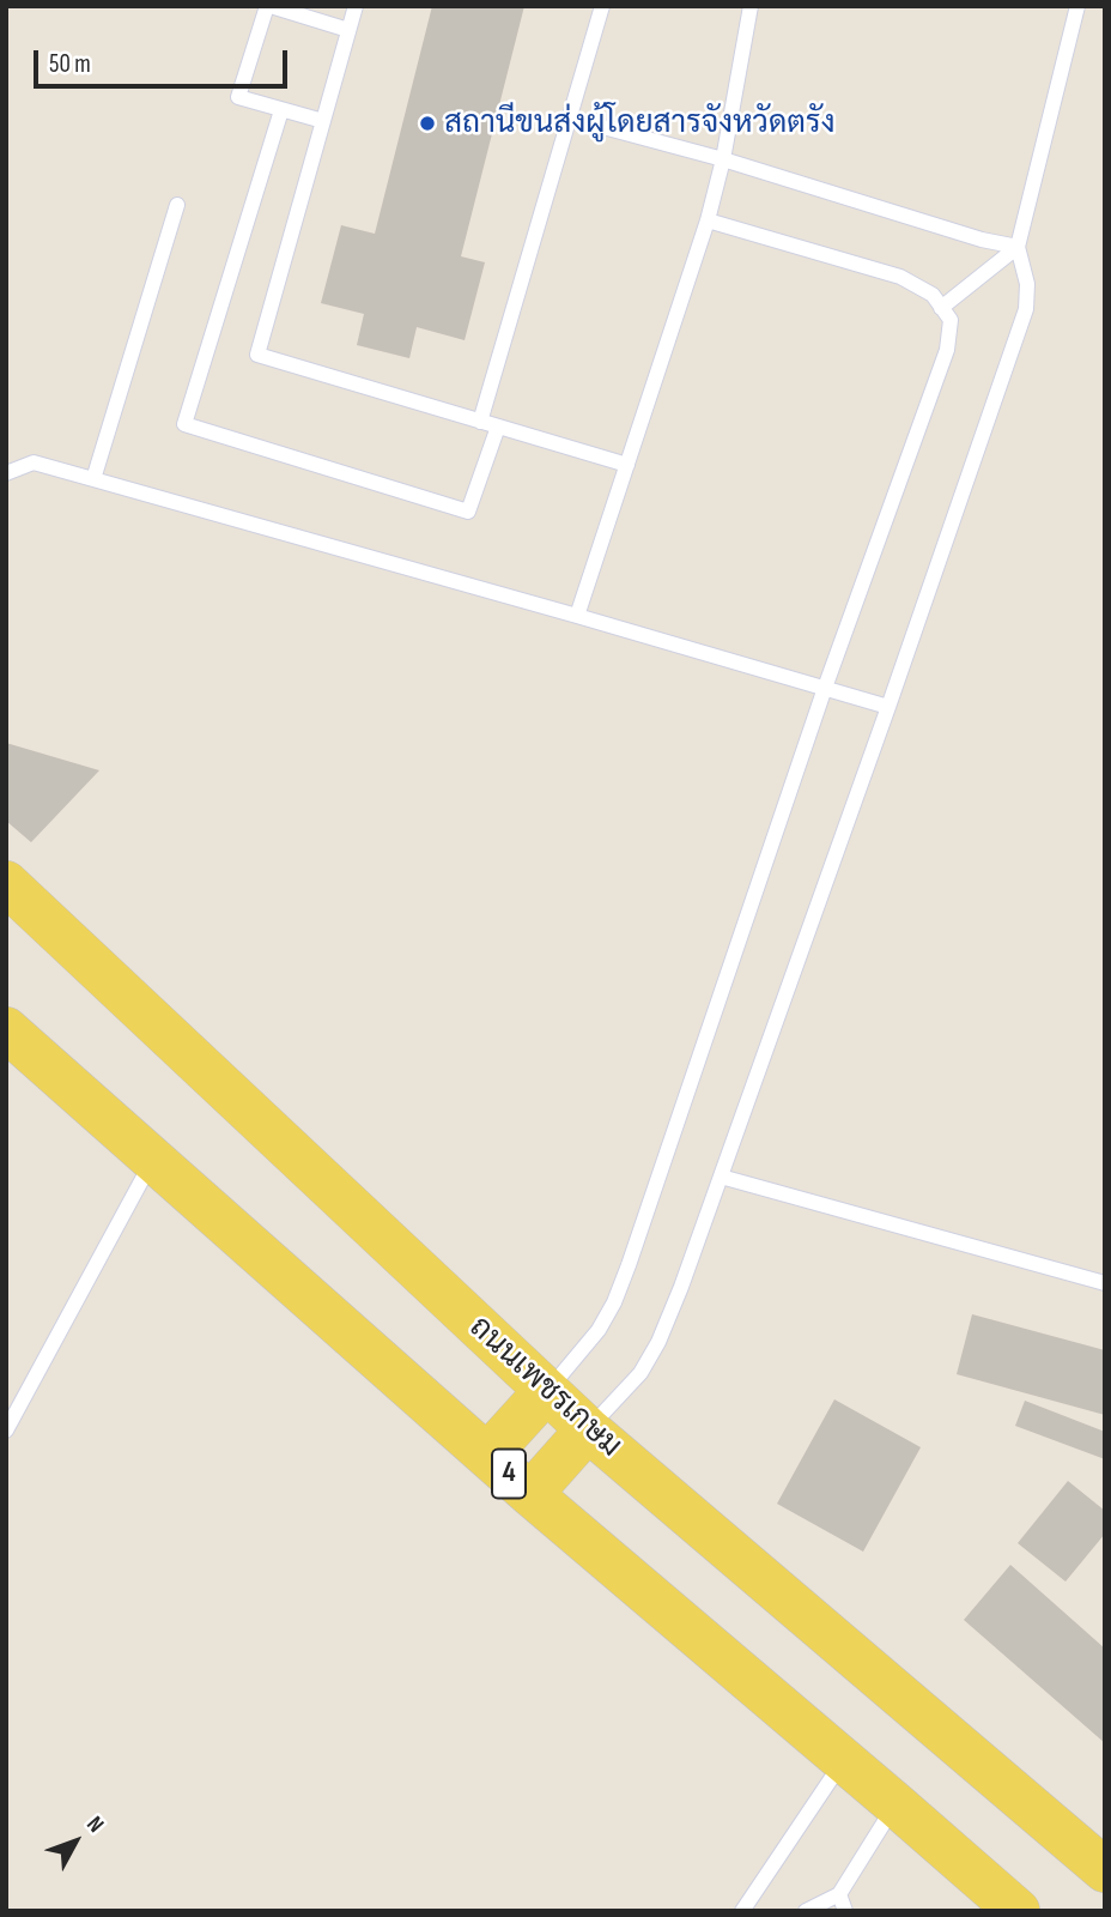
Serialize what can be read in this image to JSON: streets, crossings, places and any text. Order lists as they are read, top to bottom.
{
  "streets": {
    "main road": ["ถนนเพชรเกษม", "4"]
  },
  "places": ["สถานีขนส่งผู้โดยสารจังหวัดตรัง"],
  "scale_bar": "50 m",
  "north": "top right"
}
